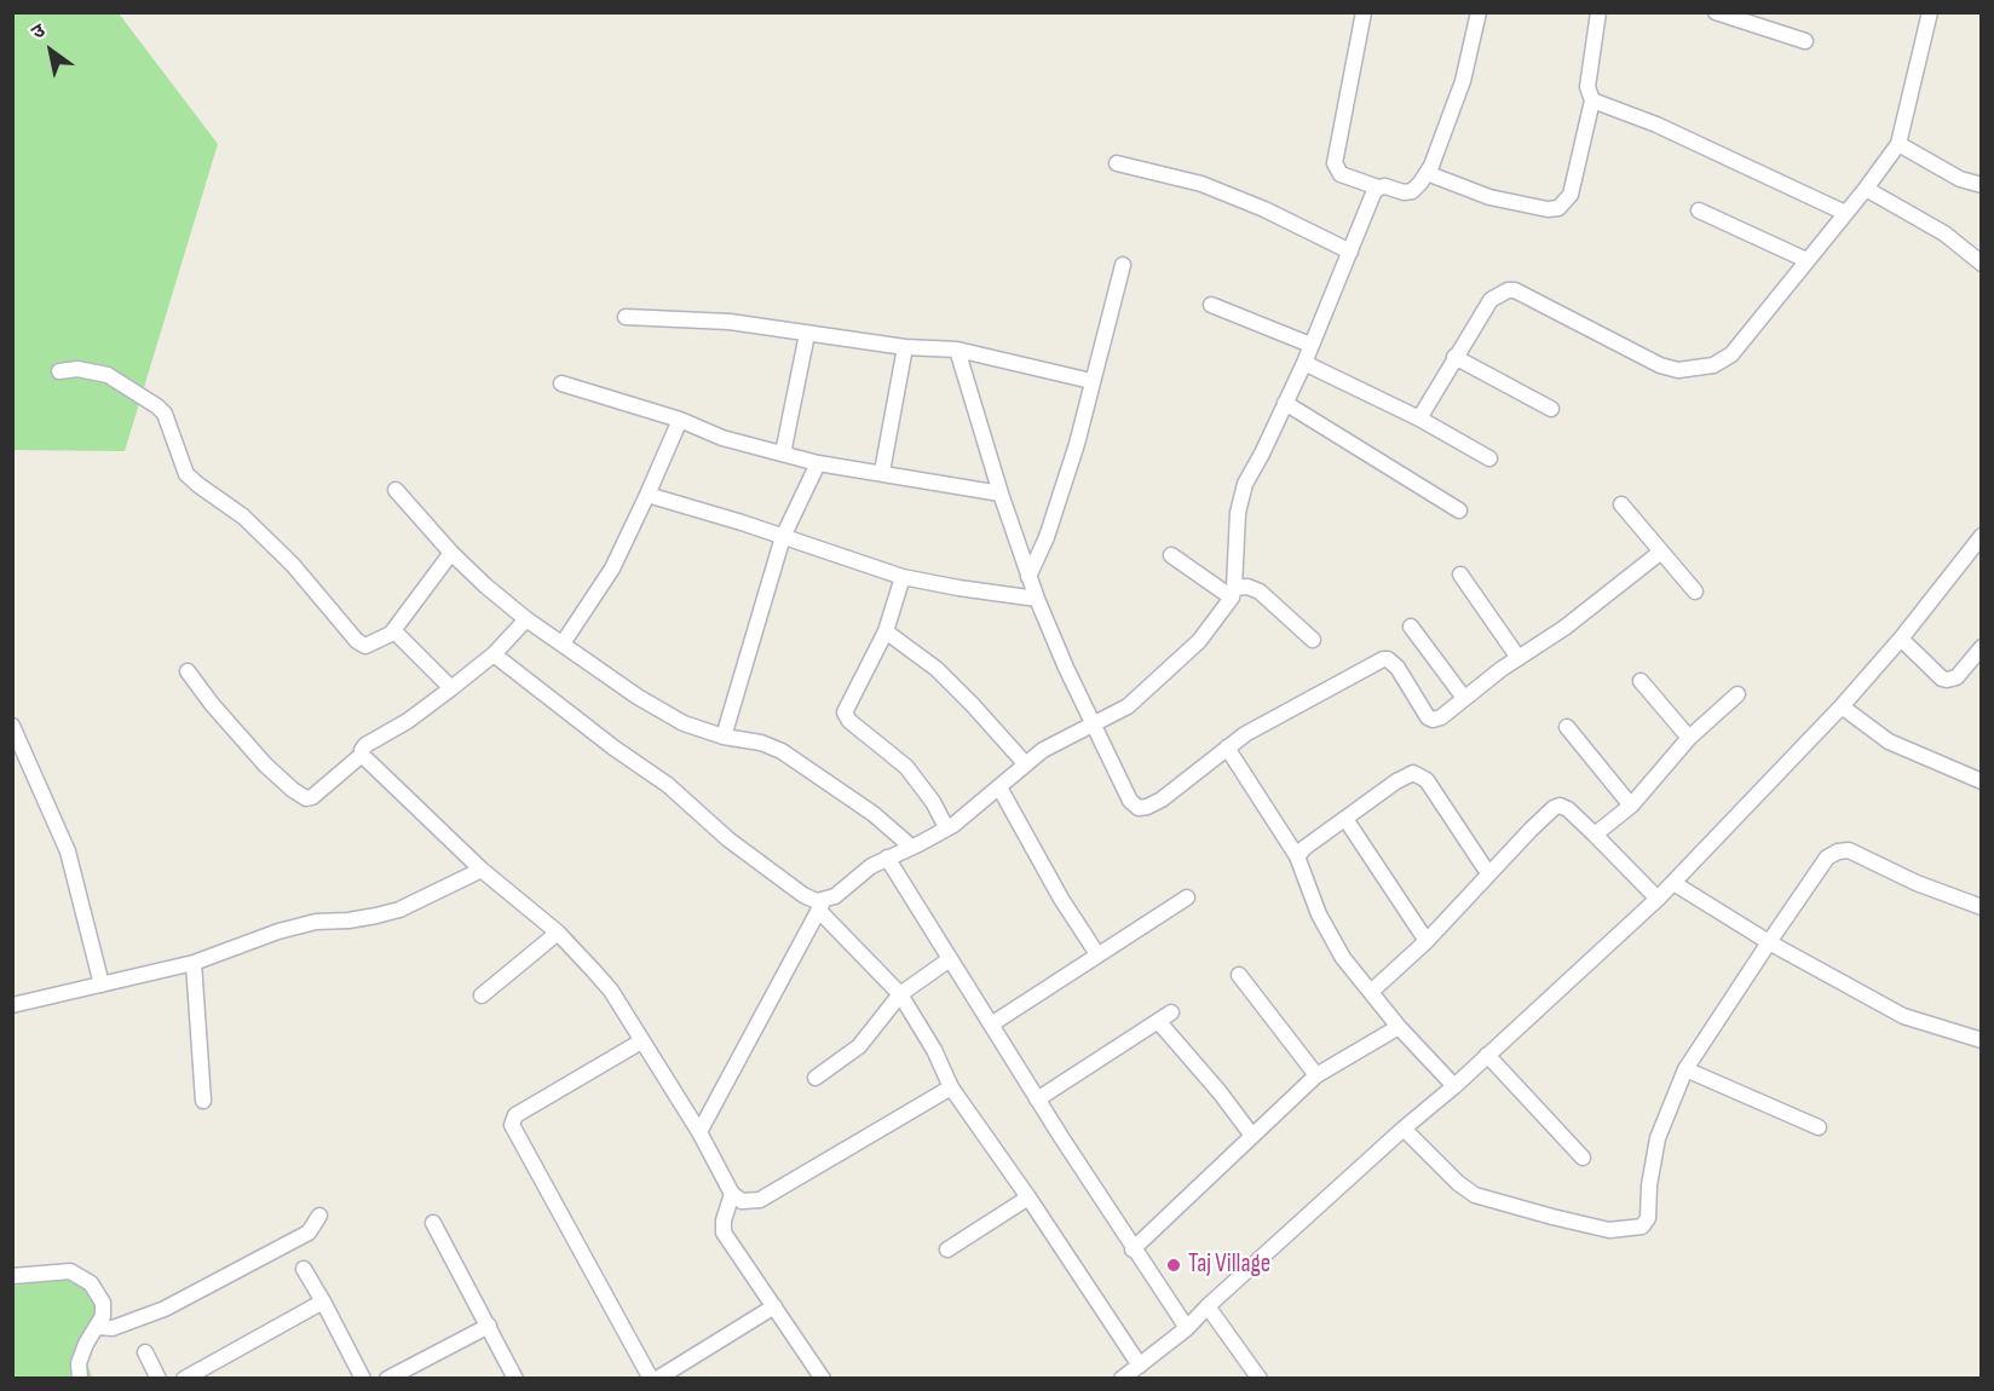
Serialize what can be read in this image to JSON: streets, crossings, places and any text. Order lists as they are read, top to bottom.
{
  "places": ["Taj Village"],
  "north": "top left"
}
